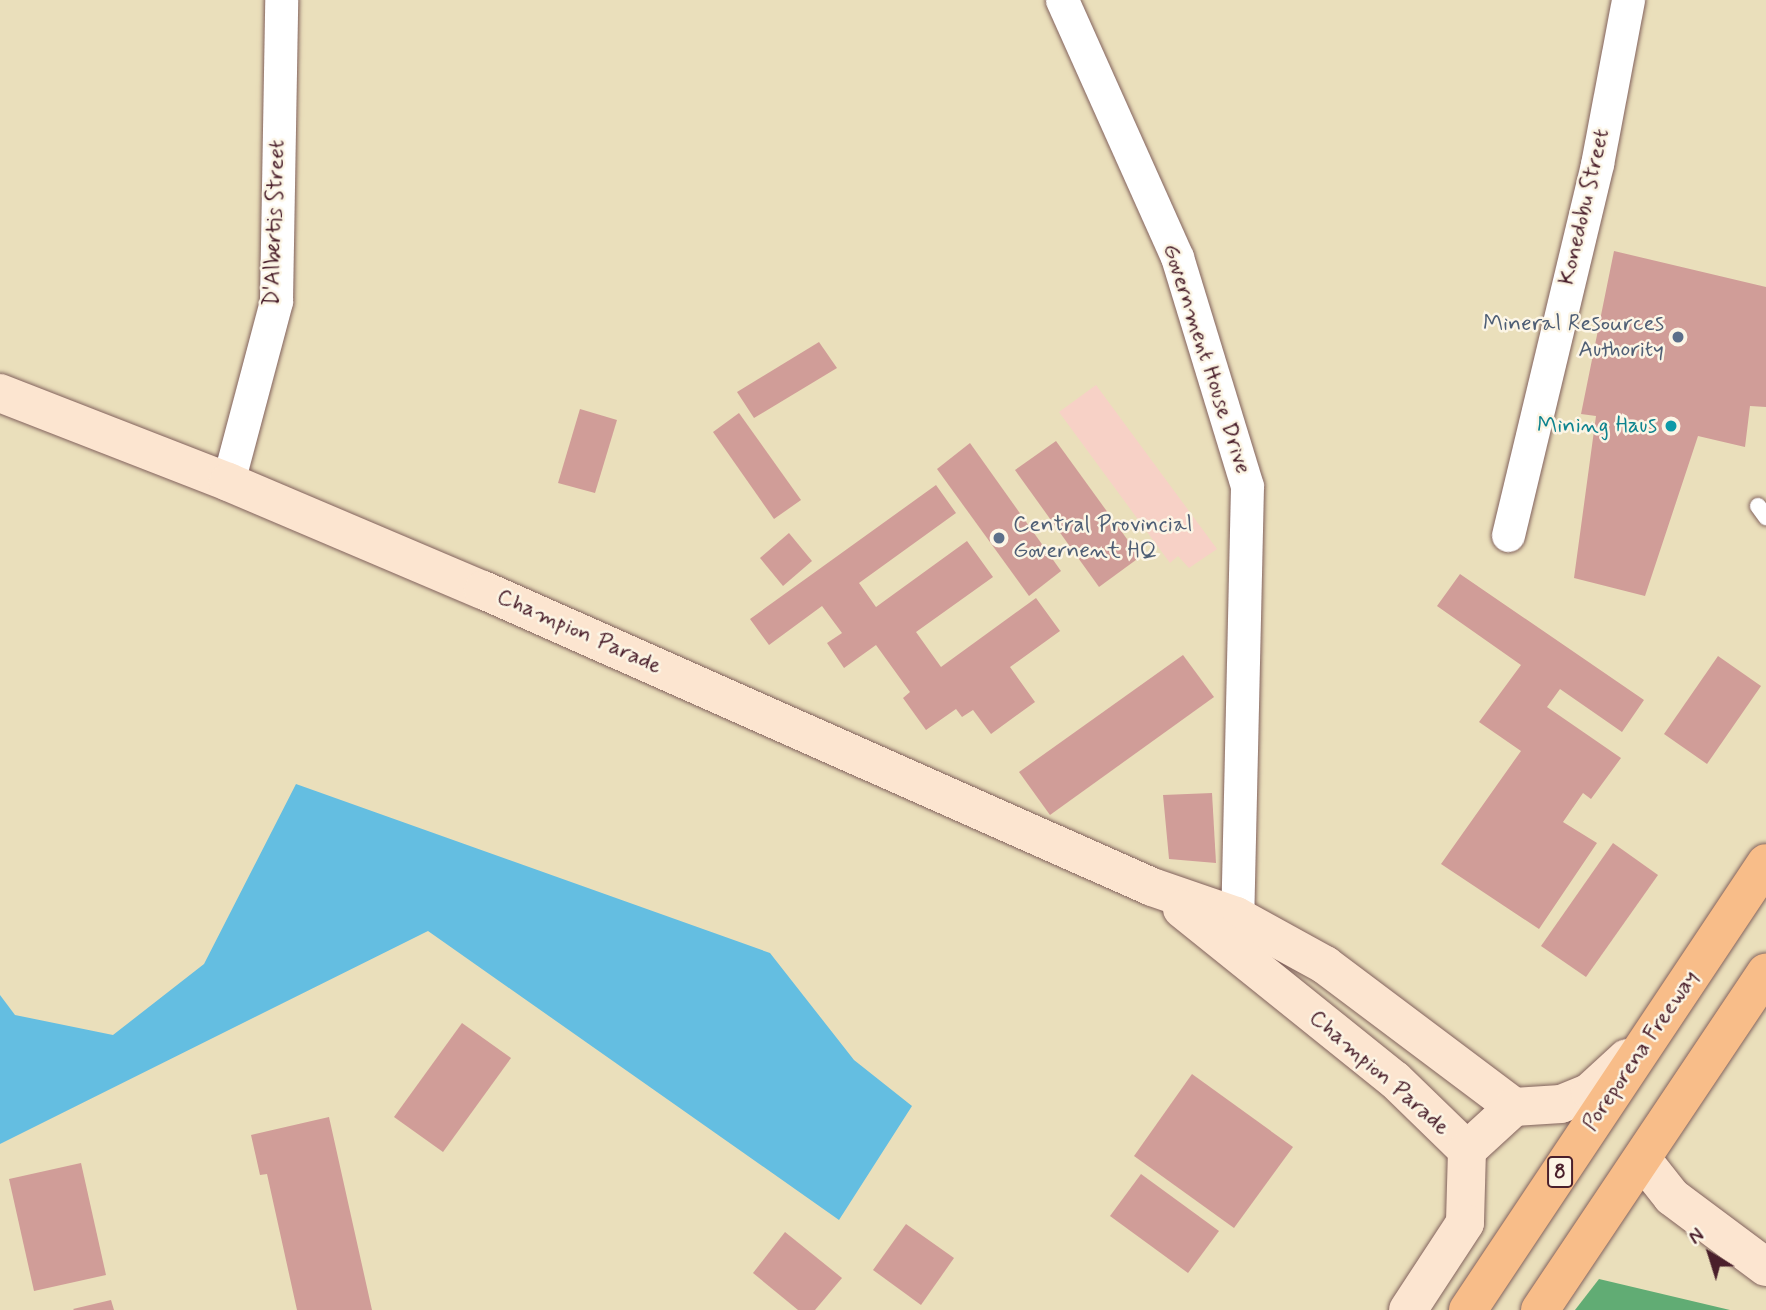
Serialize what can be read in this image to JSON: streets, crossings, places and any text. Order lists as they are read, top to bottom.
{
  "streets": {
    "highway": ["Poreporena Freeway", "8"],
    "main road": ["Champion Parade"],
    "street": ["Konedobu Street", "D'Albertis Street", "Government House Drive"]
  },
  "crossings": [
    ["D'Albertis Street", "Champion Parade"],
    ["Government House Drive", "Champion Parade"]
  ],
  "places": ["Mineral Resources Authority", "Mining Haus", "Central Provincial Governent HQ"],
  "north": "top left"
}
